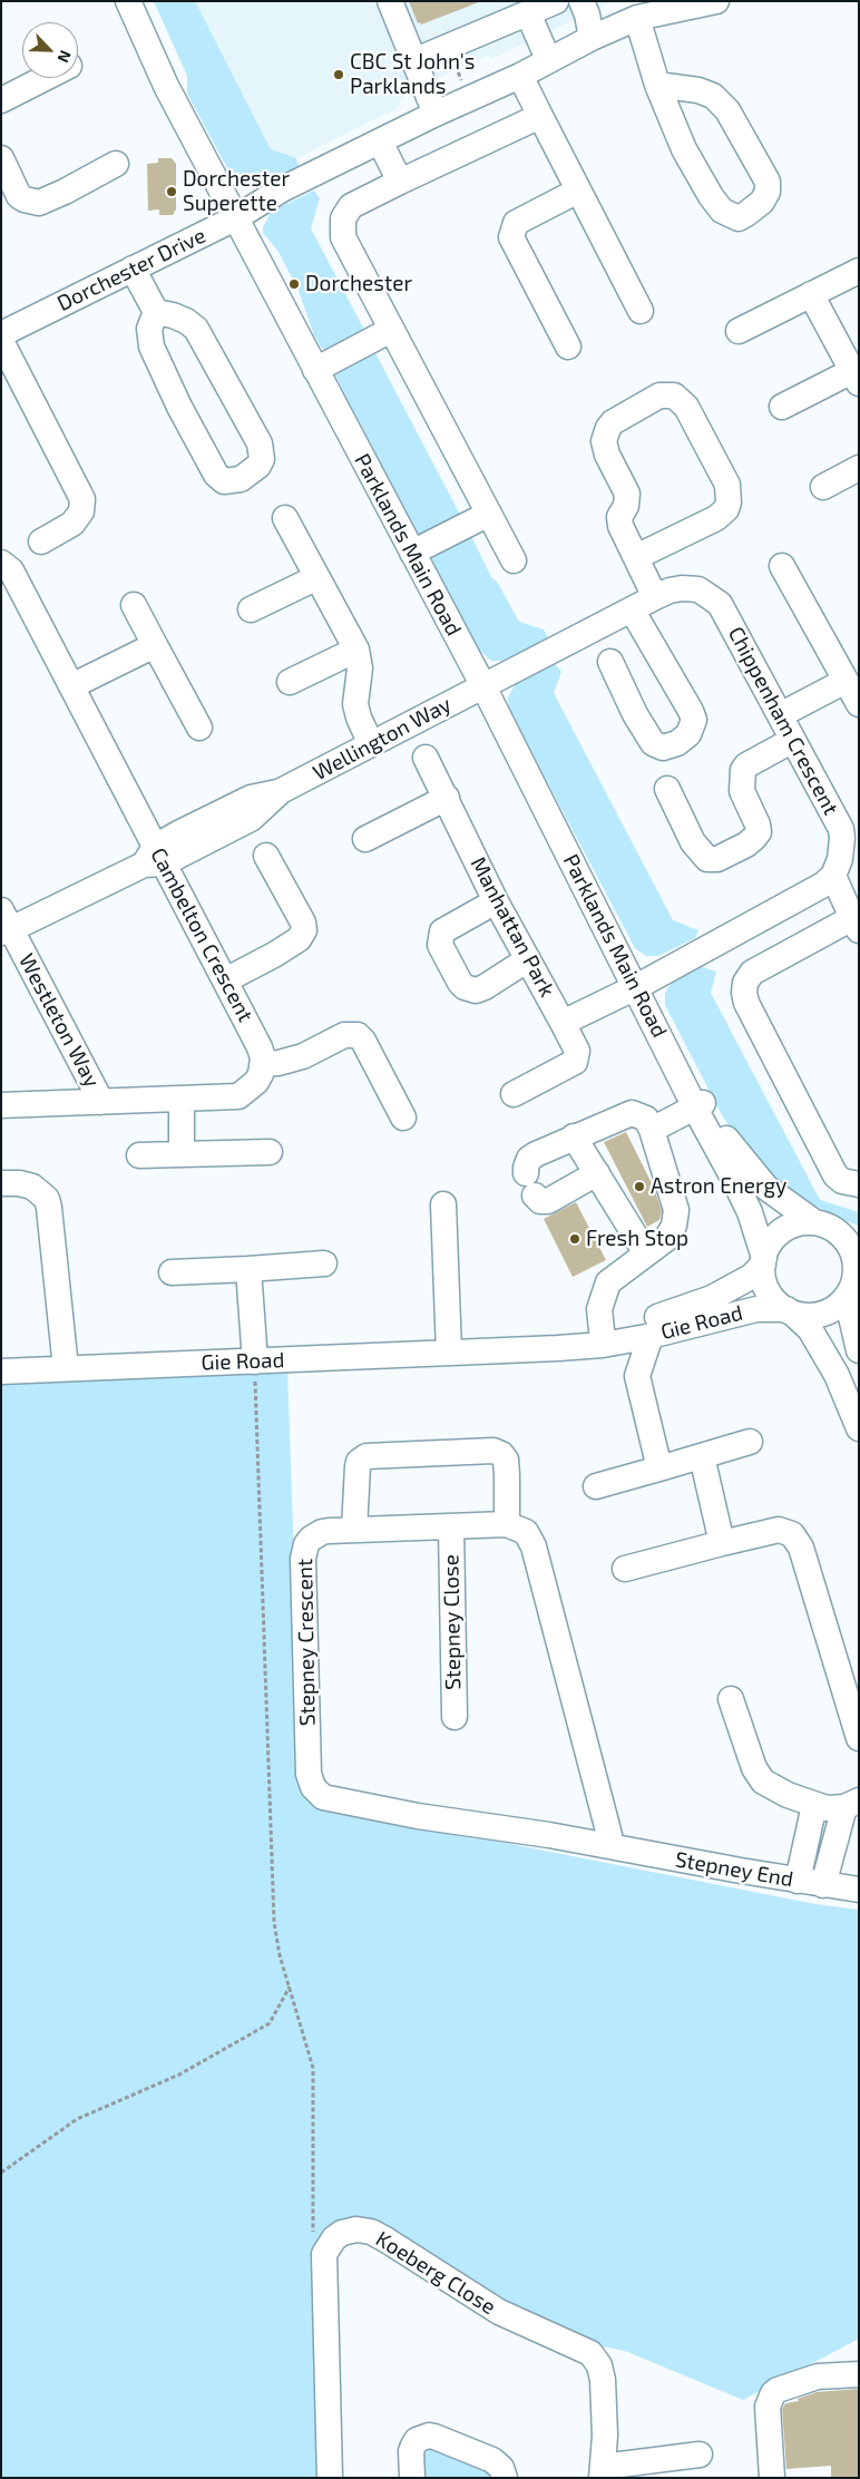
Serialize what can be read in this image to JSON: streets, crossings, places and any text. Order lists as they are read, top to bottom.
{
  "streets": {
    "street": [
      "Dorchester Drive",
      "Parklands Main Road",
      "Chippenham Crescent",
      "Wellington Way",
      "Manhattan Park",
      "Cambelton Crescent",
      "Westleton Way",
      "Gie Road",
      "Stepney Close",
      "Stepney Crescent",
      "Stepney End",
      "Koeberg Close"
    ]
  },
  "crossings": [
    ["Dorchester Drive", "Parklands Main Road"],
    ["Parklands Main Road", "Chippenham Crescent"],
    ["Parklands Main Road", "Wellington Way"],
    ["Parklands Main Road", "Gie Road"],
    ["Chippenham Crescent", "Wellington Way"],
    ["Wellington Way", "Cambelton Crescent"],
    ["Wellington Way", "Westleton Way"],
    ["Stepney Close", "Stepney Crescent"],
    ["Stepney Crescent", "Stepney End"]
  ],
  "places": [
    "CBC St John's Parklands",
    "Dorchester Superette",
    "Dorchester",
    "Astron Energy",
    "Fresh Stop"
  ],
  "north": "bottom right"
}
